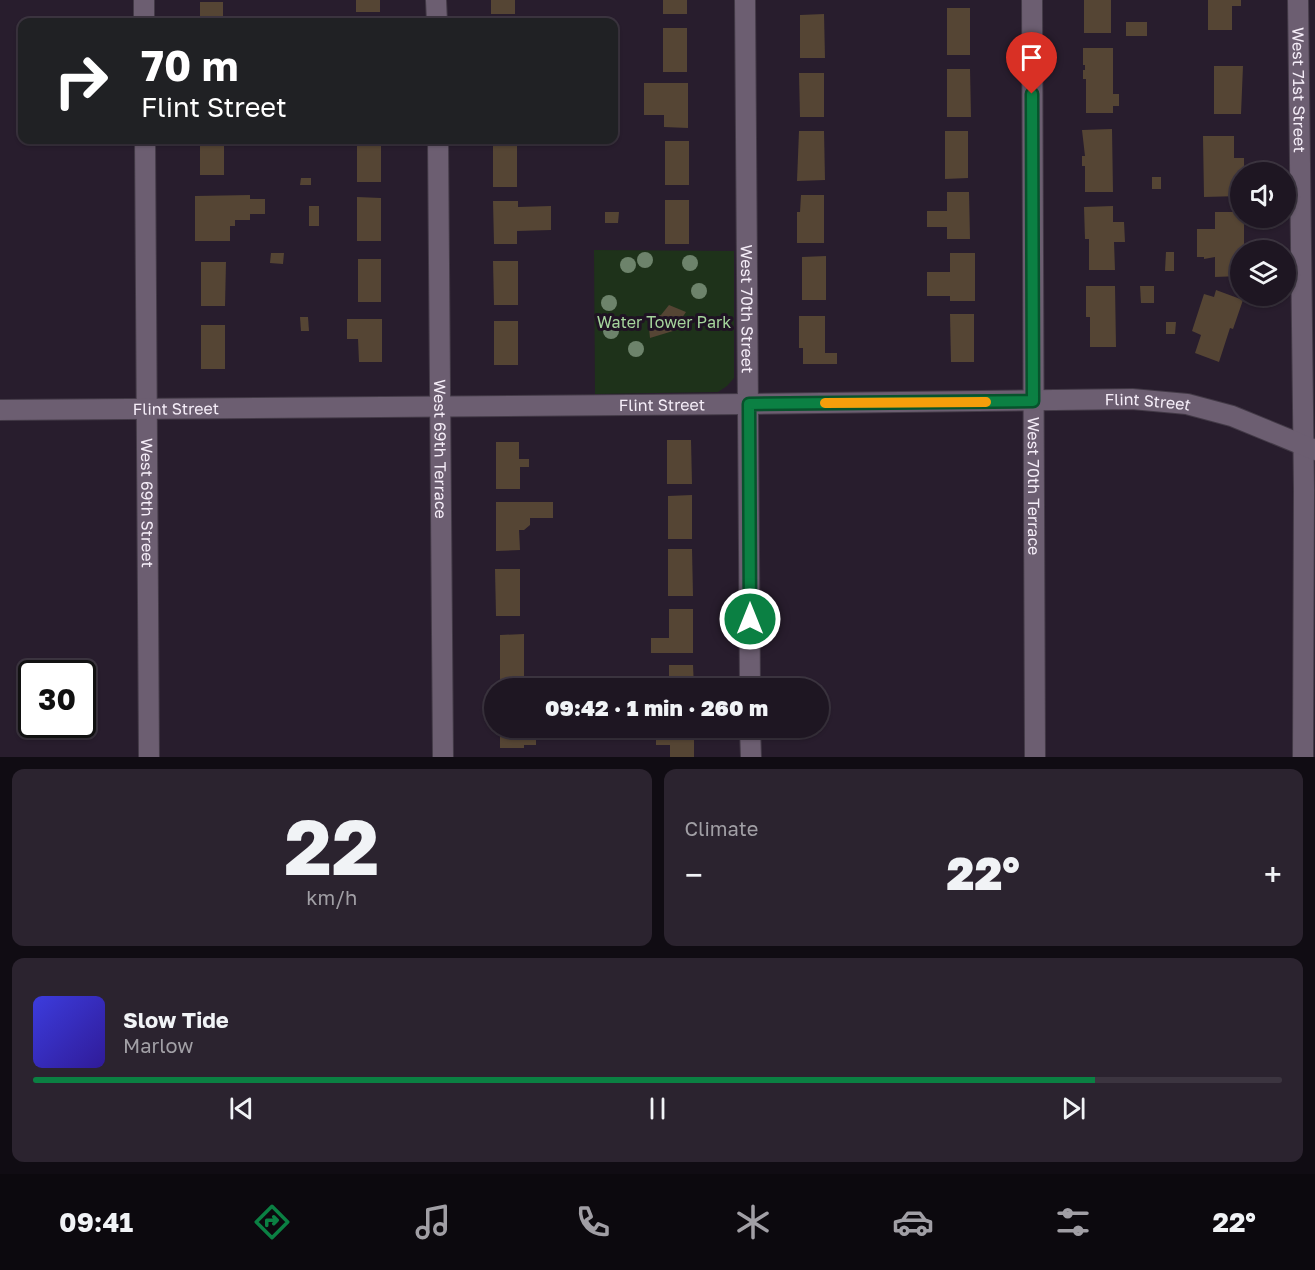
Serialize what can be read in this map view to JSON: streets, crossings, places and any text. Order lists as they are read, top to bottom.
{
  "streets": {
    "street": [
      "West 71st Street",
      "West 70th Street",
      "Flint Street",
      "West 69th Terrace",
      "West 70th Terrace",
      "West 69th Street"
    ]
  },
  "crossings": [
    ["West 71st Street", "Flint Street"],
    ["West 70th Street", "Flint Street"],
    ["Flint Street", "West 69th Terrace"],
    ["Flint Street", "West 70th Terrace"],
    ["Flint Street", "West 69th Street"]
  ],
  "parks": ["Water Tower Park"],
  "page": {
    "turn": ["70 m", "Flint Street"],
    "limit": "30",
    "trip": "09:42 · 1 min · 260 m",
    "tile": [
      ["22", "km/h"],
      "Climate"
    ],
    "heat": ["−", "22°", "+"],
    "song": ["Slow Tide", "Marlow"],
    "tabs": ["09:41", "22°"]
  }
}
